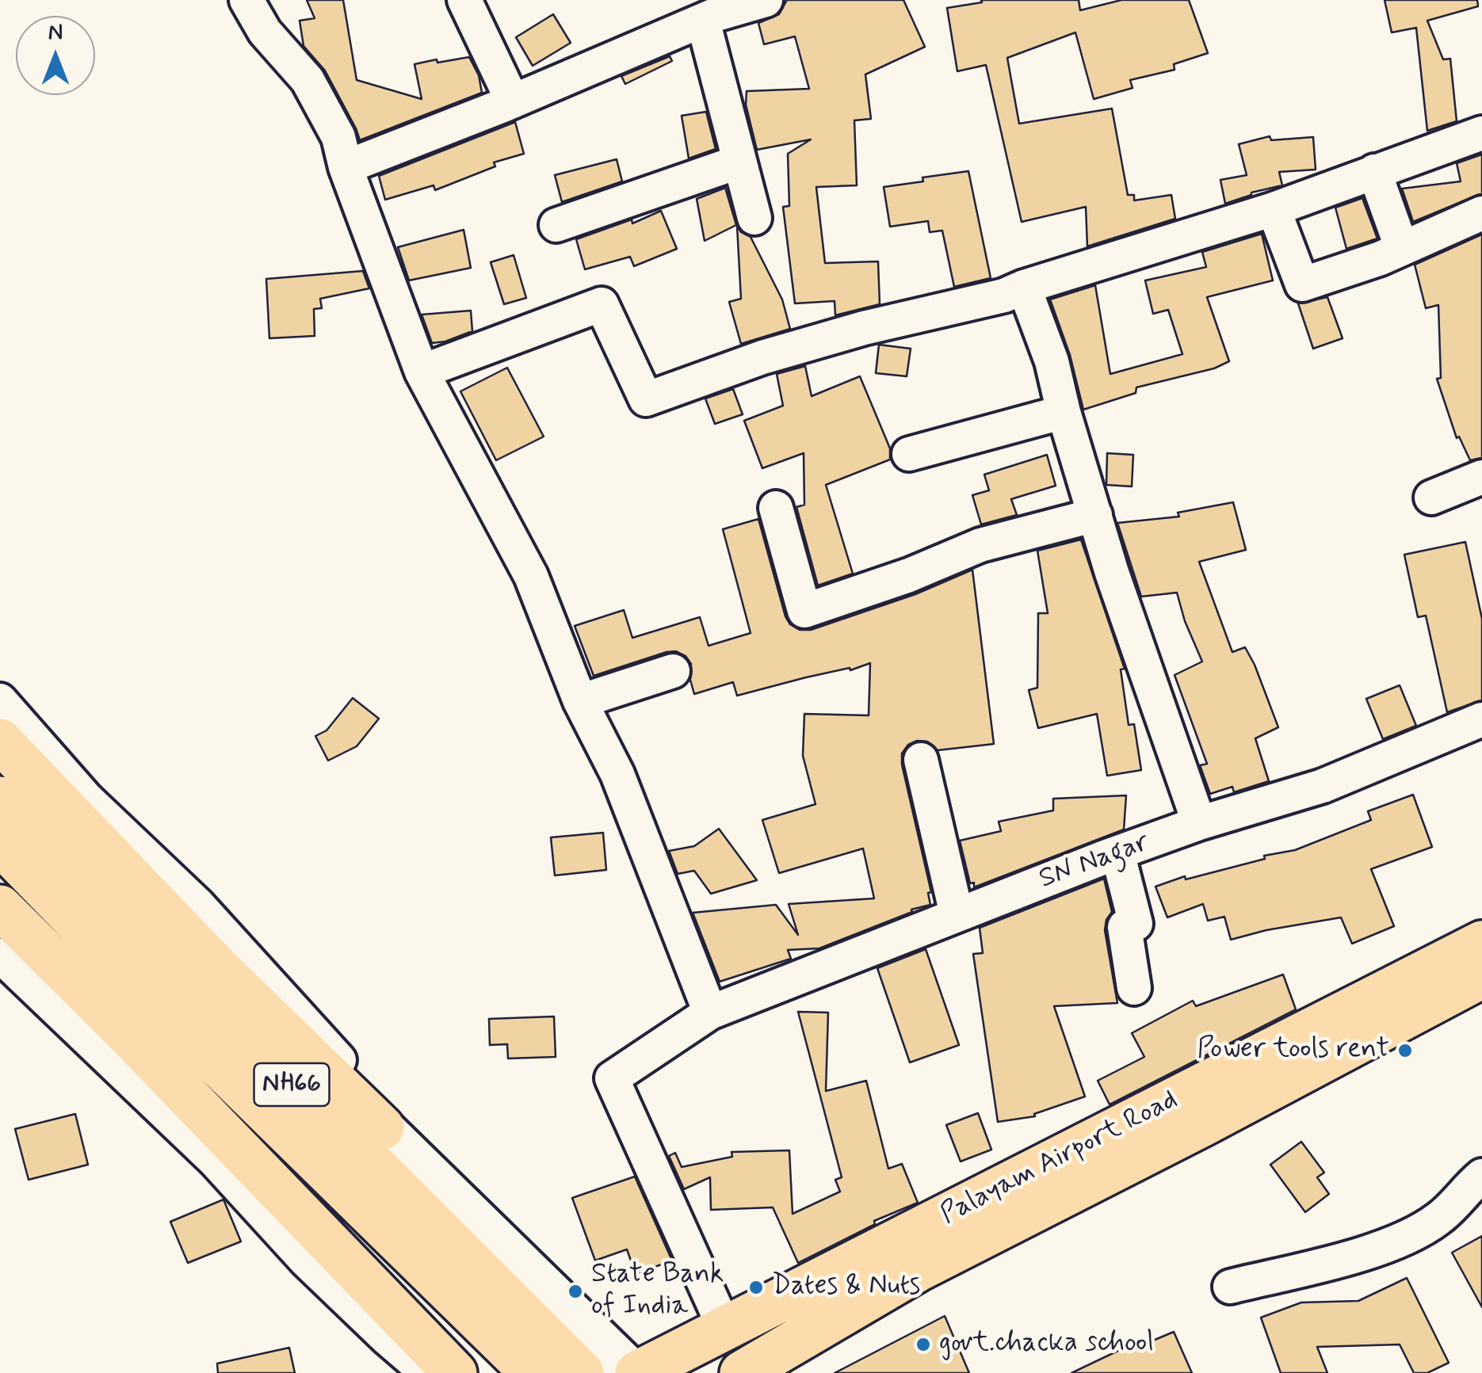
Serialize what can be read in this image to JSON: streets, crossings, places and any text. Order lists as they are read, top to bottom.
{
  "streets": {
    "main road": ["NH66", "Palayam Airport Road"],
    "street": ["SN Nagar"]
  },
  "crossings": [
    ["SN Nagar", "Palayam Airport Road"]
  ],
  "places": [
    "Power tools rent",
    "Dates & Nuts",
    "State Bank of India",
    "govt.chacka school"
  ],
  "north": "top"
}
